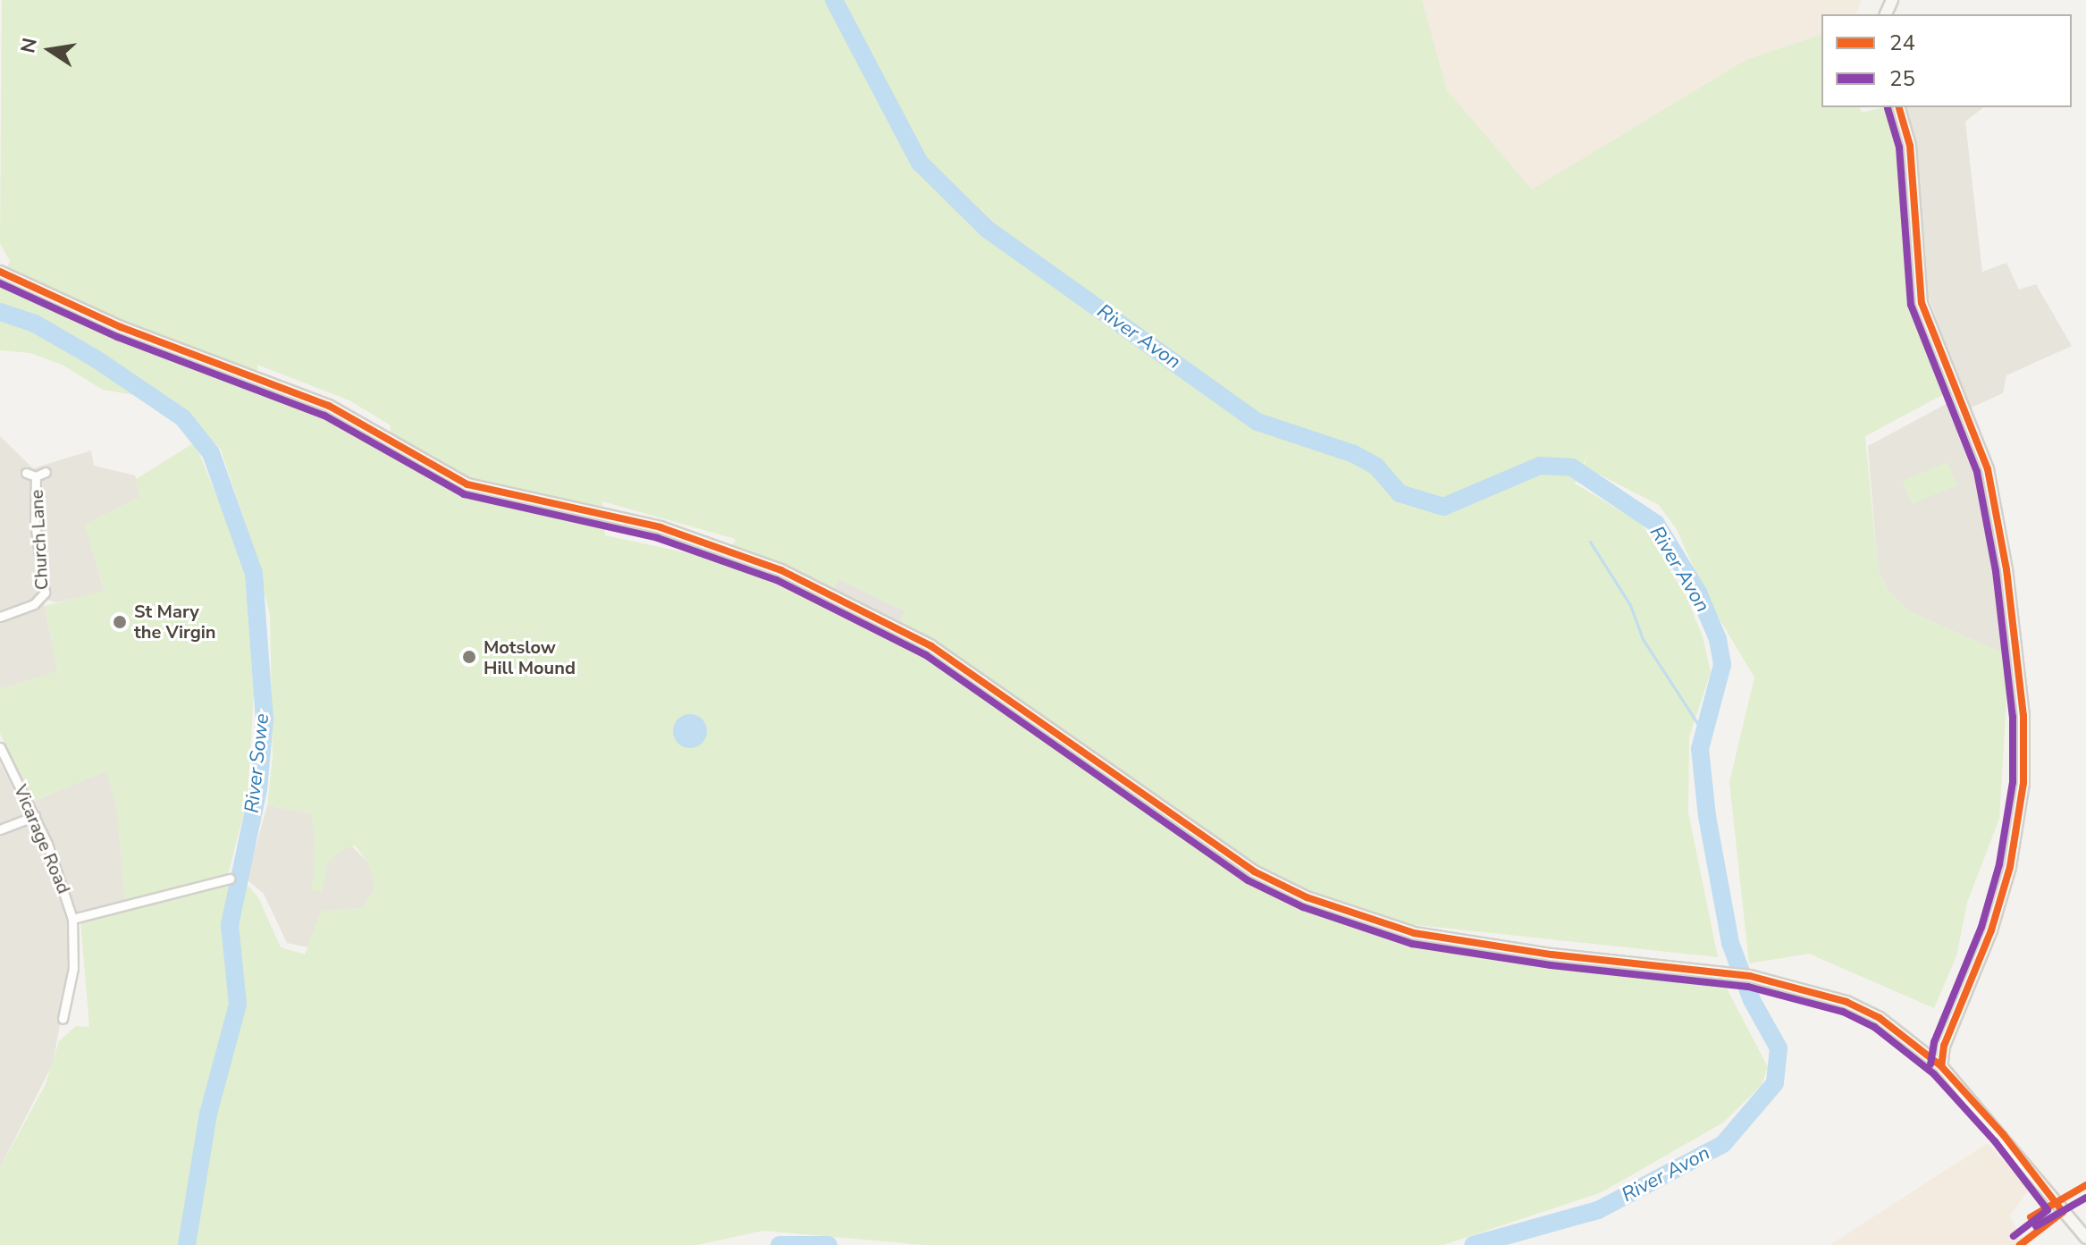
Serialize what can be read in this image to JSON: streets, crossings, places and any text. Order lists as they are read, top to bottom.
{
  "streets": {
    "street": ["Church Lane", "Vicarage Road"]
  },
  "water": ["River Avon", "River Sowe"],
  "places": ["St Mary the Virgin", "Motslow Hill Mound"],
  "lines": ["transit line 24", "transit line 25"],
  "legend": ["24", "25"],
  "north": "left"
}
